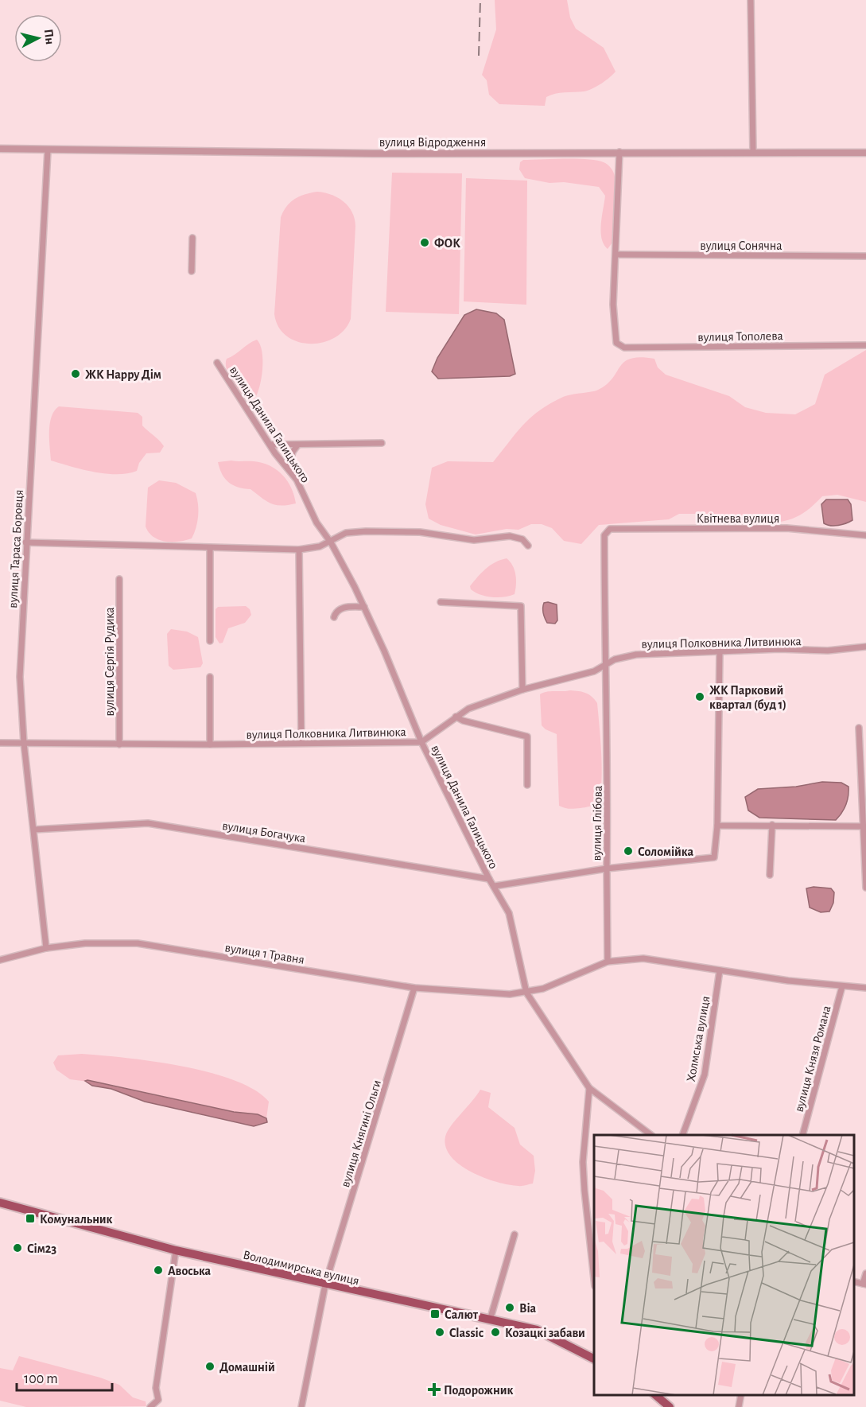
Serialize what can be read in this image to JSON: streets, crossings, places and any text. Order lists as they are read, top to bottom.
{
  "streets": {
    "main road": ["Володимирська вулиця"],
    "street": [
      "вулиця Відродження",
      "вулиця Сонячна",
      "вулиця Тополева",
      "вулиця Данила Галицького",
      "Квітнева вулиця",
      "вулиця Тараса Боровця",
      "вулиця Полковника Литвинюка",
      "вулиця Сергія Рудика",
      "вулиця Глібова",
      "вулиця Богачука",
      "вулиця 1 Травня",
      "Холмська вулиця",
      "вулиця Князя Романа",
      "вулиця Княгині Ольги"
    ]
  },
  "crossings": [
    ["вулиця Відродження", "вулиця Тараса Боровця"],
    ["вулиця Сонячна", "вулиця Тополева"],
    ["вулиця Данила Галицького", "вулиця Полковника Литвинюка"],
    ["вулиця Данила Галицького", "вулиця Глібова"],
    ["вулиця Данила Галицького", "вулиця Богачука"],
    ["вулиця Данила Галицького", "вулиця 1 Травня"],
    ["Квітнева вулиця", "вулиця Глібова"],
    ["вулиця Тараса Боровця", "вулиця Полковника Литвинюка"],
    ["вулиця Тараса Боровця", "вулиця Богачука"],
    ["вулиця Тараса Боровця", "вулиця 1 Травня"],
    ["вулиця Полковника Литвинюка", "вулиця Сергія Рудика"],
    ["вулиця Полковника Литвинюка", "вулиця Глібова"],
    ["вулиця 1 Травня", "вулиця Княгині Ольги"],
    ["вулиця Княгині Ольги", "Володимирська вулиця"]
  ],
  "places": {
    "other": [
      "ФОК",
      "ЖК Happy Дім",
      "ЖК Парковий квартал (буд 1)",
      "Соломійка",
      "Сім23",
      "Авоська",
      "Віа",
      "Classic",
      "Козацкі забави",
      "Домашній"
    ],
    "transit": ["Комунальник", "Салют"],
    "health": ["Подорожник"]
  },
  "scale_bar": "100 m",
  "north": "right"
}
